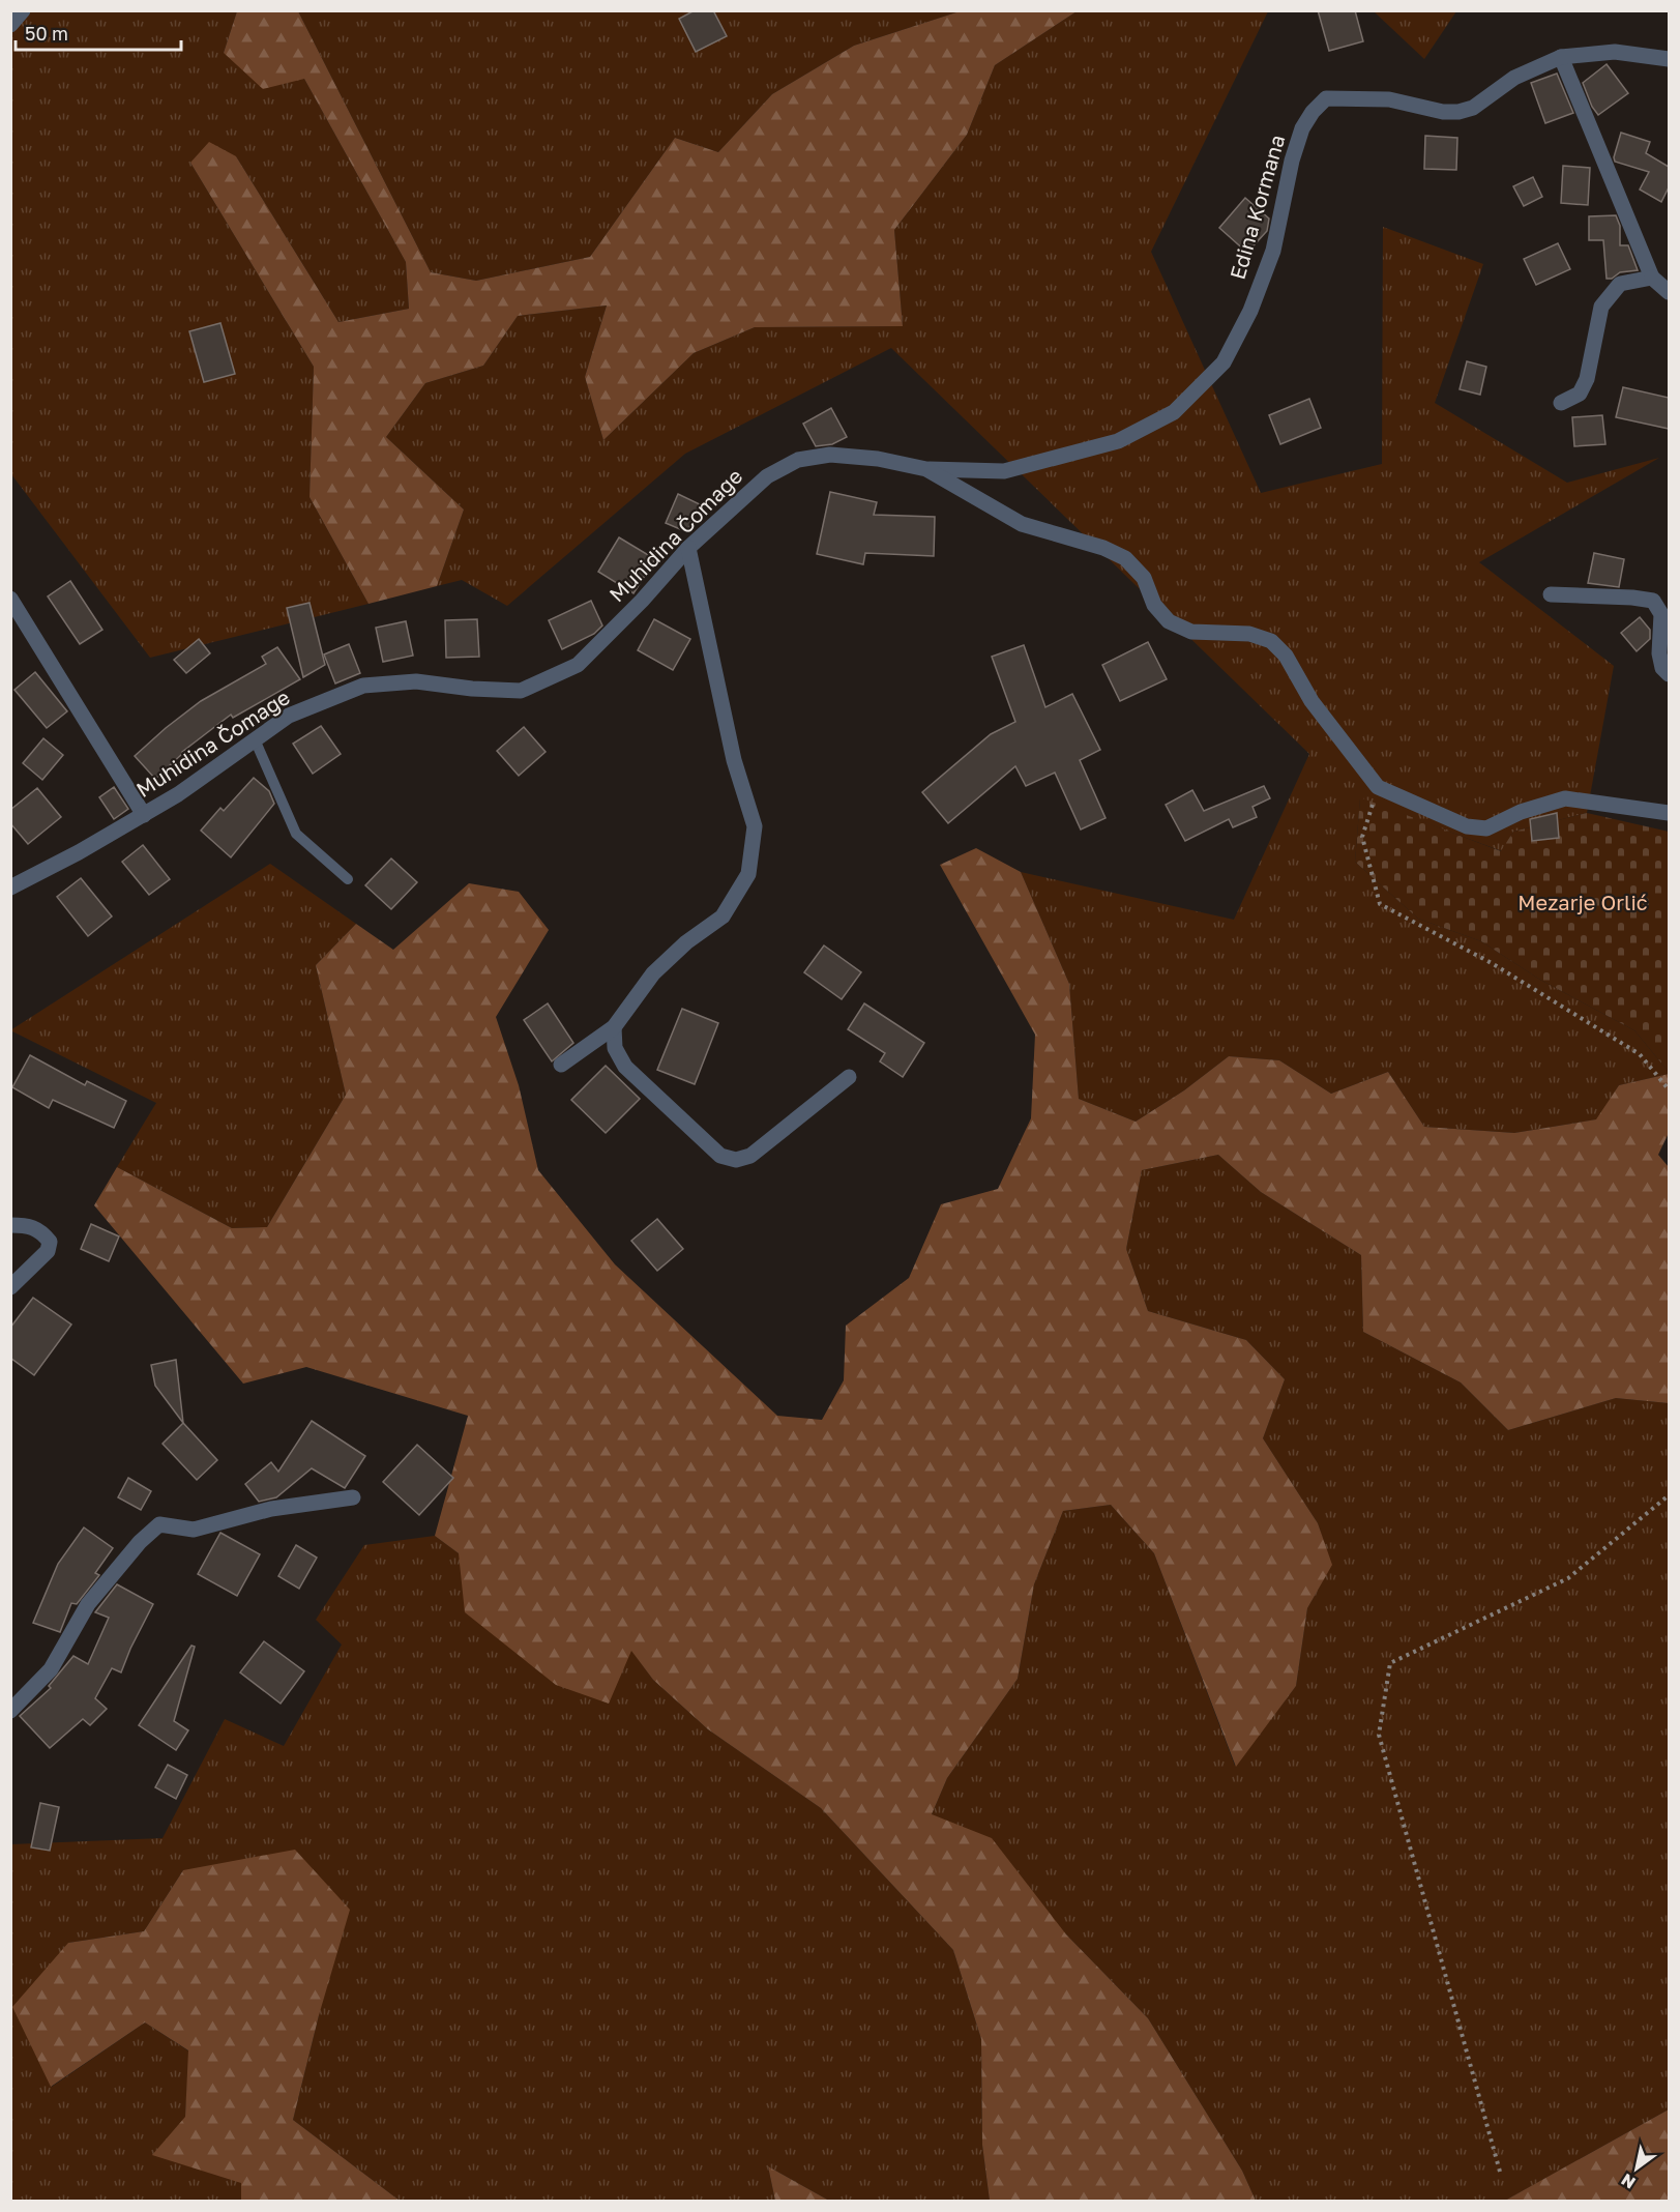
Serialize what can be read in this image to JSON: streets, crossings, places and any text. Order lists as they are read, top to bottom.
{
  "streets": {
    "street": ["Edina Kormana", "Muhidina Čomage"]
  },
  "crossings": [
    ["Edina Kormana", "Muhidina Čomage"]
  ],
  "parks": ["Mezarje Orlić"],
  "scale_bar": "50 m",
  "north": "bottom left"
}
